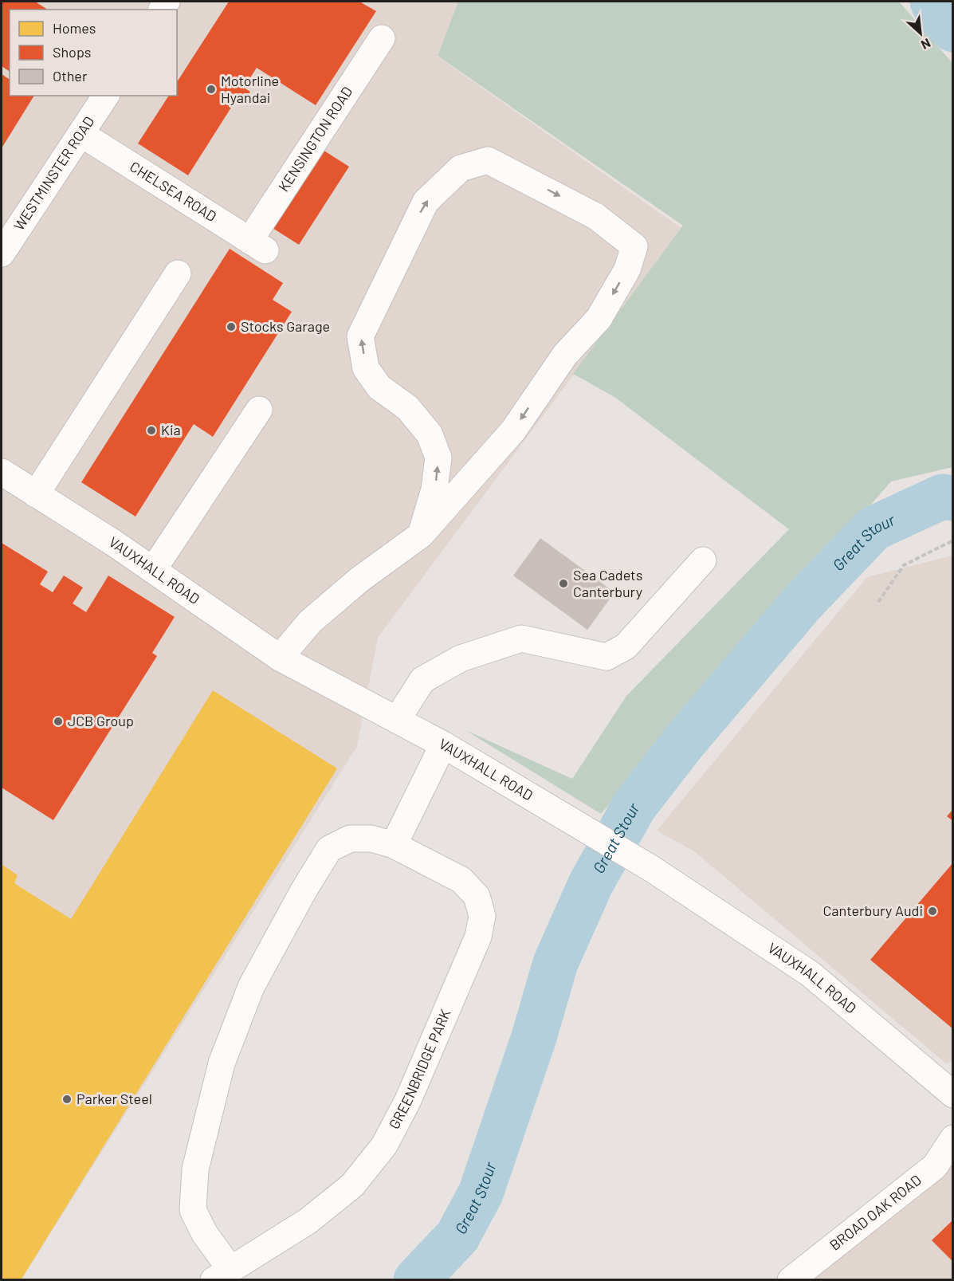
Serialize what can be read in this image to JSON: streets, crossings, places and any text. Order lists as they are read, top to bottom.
{
  "streets": {
    "street": [
      "KENSINGTON ROAD",
      "WESTMINSTER ROAD",
      "CHELSEA ROAD",
      "VAUXHALL ROAD",
      "GREENBRIDGE PARK",
      "BROAD OAK ROAD"
    ]
  },
  "crossings": [
    ["KENSINGTON ROAD", "CHELSEA ROAD"],
    ["WESTMINSTER ROAD", "CHELSEA ROAD"]
  ],
  "water": ["Great Stour"],
  "places": [
    "Motorline Hyandai",
    "Stocks Garage",
    "Kia",
    "Sea Cadets Canterbury",
    "JCB Group",
    "Canterbury Audi",
    "Parker Steel"
  ],
  "legend": ["Homes", "Shops", "Other"],
  "north": "bottom right"
}
